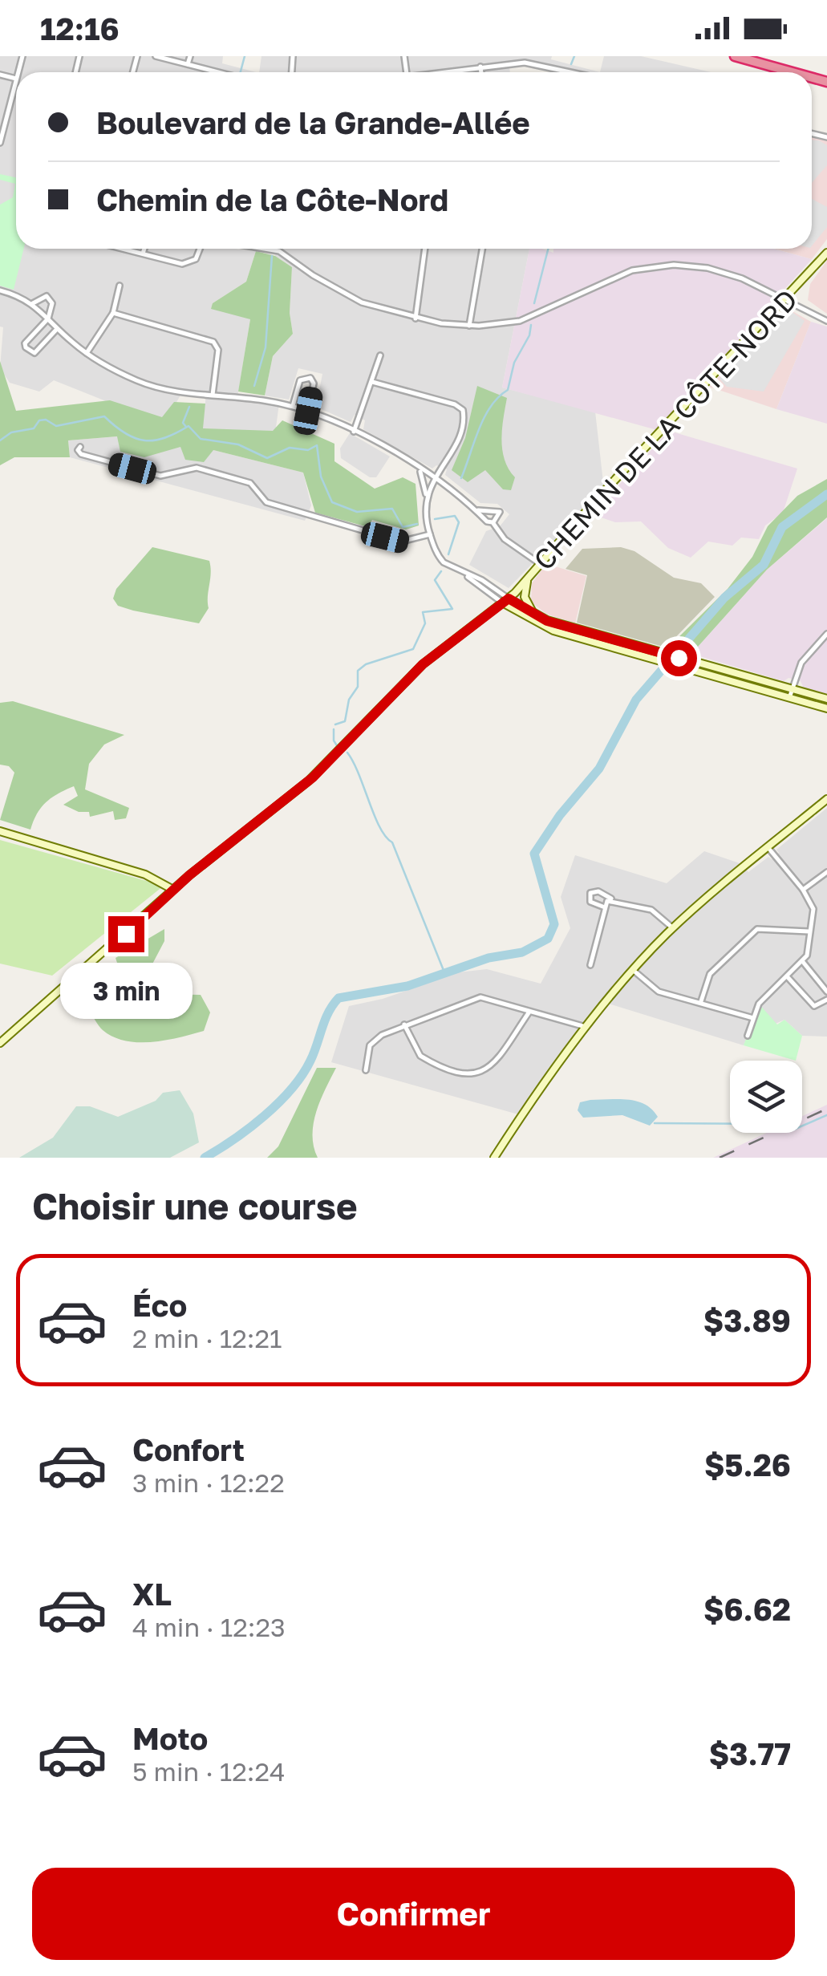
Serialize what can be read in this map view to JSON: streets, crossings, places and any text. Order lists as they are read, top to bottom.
{
  "streets": {
    "street": ["CHEMIN DE LA CÔTE-NORD"]
  },
  "page": {
    "status": "12:16",
    "banner": ["Boulevard de la Grande-Allée", "Chemin de la Côte-Nord"],
    "bubble": "3 min",
    "heading": "Choisir une course",
    "list": [
      {
        "name": "Éco",
        "note": "2 min · 12:21",
        "value": "$3.89"
      },
      {
        "name": "Confort",
        "note": "3 min · 12:22",
        "value": "$5.26"
      },
      {
        "name": "XL",
        "note": "4 min · 12:23",
        "value": "$6.62"
      },
      {
        "name": "Moto",
        "note": "5 min · 12:24",
        "value": "$3.77"
      }
    ],
    "buttons": "Confirmer"
  }
}
